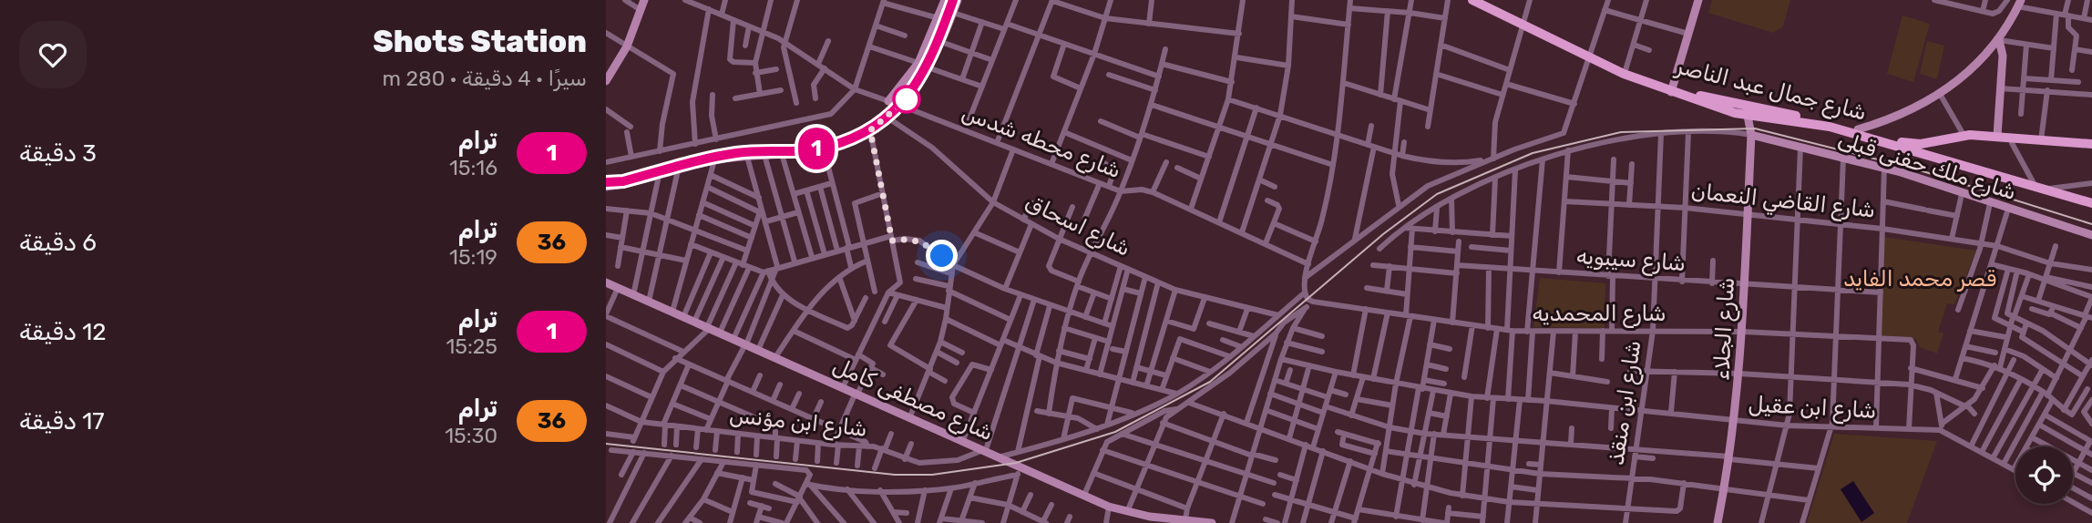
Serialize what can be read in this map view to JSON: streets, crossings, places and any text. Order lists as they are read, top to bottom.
{
  "streets": {
    "main road": ["شارع جمال عبد الناصر"],
    "street": [
      "شارع محطه شدس",
      "شارع ملك حفنى قبلى",
      "شارع القاضي النعمان",
      "شارع اسحاق",
      "شارع سيبويه",
      "شارع المحمديه",
      "شارع الجلاء",
      "شارع مصطفى كامل",
      "شارع ابن منقذ",
      "شارع ابن عقيل",
      "شارع ابن مؤنس"
    ]
  },
  "crossings": [
    ["شارع جمال عبد الناصر", "شارع الجلاء"],
    ["شارع ملك حفنى قبلى", "شارع الجلاء"],
    ["شارع القاضي النعمان", "شارع الجلاء"],
    ["شارع القاضي النعمان", "شارع ابن منقذ"],
    ["شارع سيبويه", "شارع الجلاء"],
    ["شارع سيبويه", "شارع ابن منقذ"],
    ["شارع المحمديه", "شارع الجلاء"],
    ["شارع المحمديه", "شارع ابن منقذ"],
    ["شارع الجلاء", "شارع ابن عقيل"],
    ["شارع مصطفى كامل", "شارع ابن مؤنس"],
    ["شارع ابن منقذ", "شارع ابن عقيل"]
  ],
  "parks": ["قصر محمد الفايد"],
  "lines": ["tram line 1"],
  "page": {
    "on_map": "1",
    "heading": ["Shots Station", "سيرًا · 4 دقيقة · 280 m"],
    "list": [
      {
        "mark": "1",
        "name": "ترام",
        "note": "15:16",
        "value": "3 دقيقة"
      },
      {
        "mark": "36",
        "name": "ترام",
        "note": "15:19",
        "value": "6 دقيقة"
      },
      {
        "mark": "1",
        "name": "ترام",
        "note": "15:25",
        "value": "12 دقيقة"
      },
      {
        "mark": "36",
        "name": "ترام",
        "note": "15:30",
        "value": "17 دقيقة"
      }
    ]
  }
}
